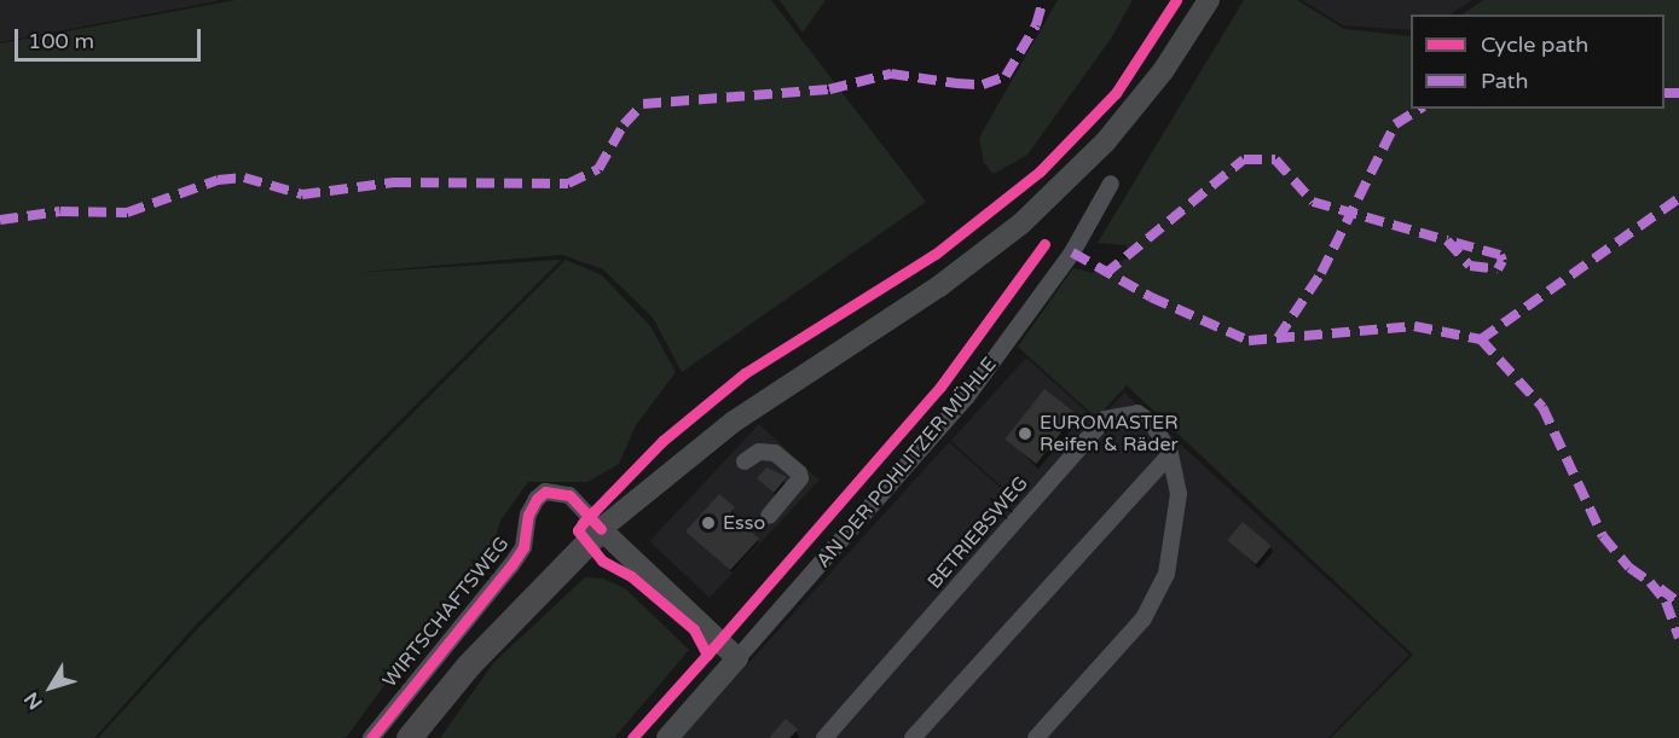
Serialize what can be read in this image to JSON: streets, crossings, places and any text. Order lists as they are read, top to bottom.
{
  "streets": {
    "main road": ["AN DER POHLITZER MÜHLE"],
    "street": ["BETRIEBSWEG", "WIRTSCHAFTSWEG"]
  },
  "places": ["EUROMASTER Reifen & Räder", "Esso"],
  "legend": ["Cycle path", "Path"],
  "scale_bar": "100 m",
  "north": "bottom left"
}
